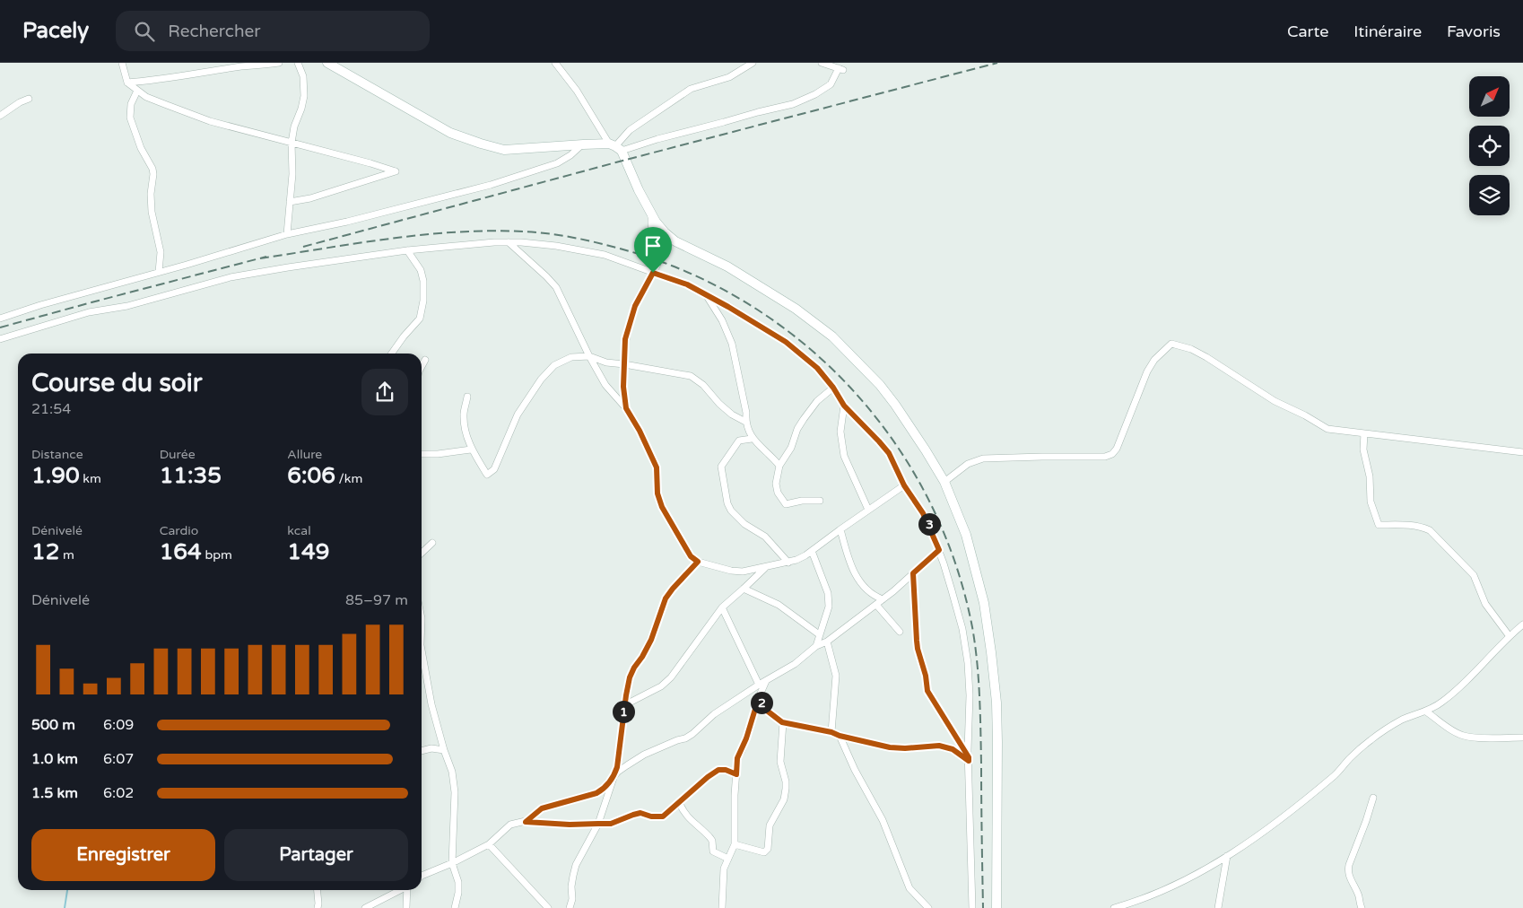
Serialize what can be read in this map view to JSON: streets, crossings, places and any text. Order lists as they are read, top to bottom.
{
  "north": "top right",
  "page": {
    "header": "Pacely",
    "search": "Rechercher",
    "nav": ["Carte", "Itinéraire", "Favoris"],
    "heading": ["Course du soir", "21:54"],
    "stats": [
      ["Distance", "1.90 km"],
      ["Durée", "11:35"],
      ["Allure", "6:06 /km"],
      ["Dénivelé", "12 m"],
      ["Cardio", "164 bpm"],
      ["kcal", "149"]
    ],
    "pins": ["3", "2", "1"],
    "chart": ["Dénivelé", "85–97 m"],
    "list": [
      {
        "name": "500 m",
        "note": "6:09"
      },
      {
        "name": "1.0 km",
        "note": "6:07"
      },
      {
        "name": "1.5 km",
        "note": "6:02"
      }
    ],
    "buttons": ["Enregistrer", "Partager"]
  }
}
